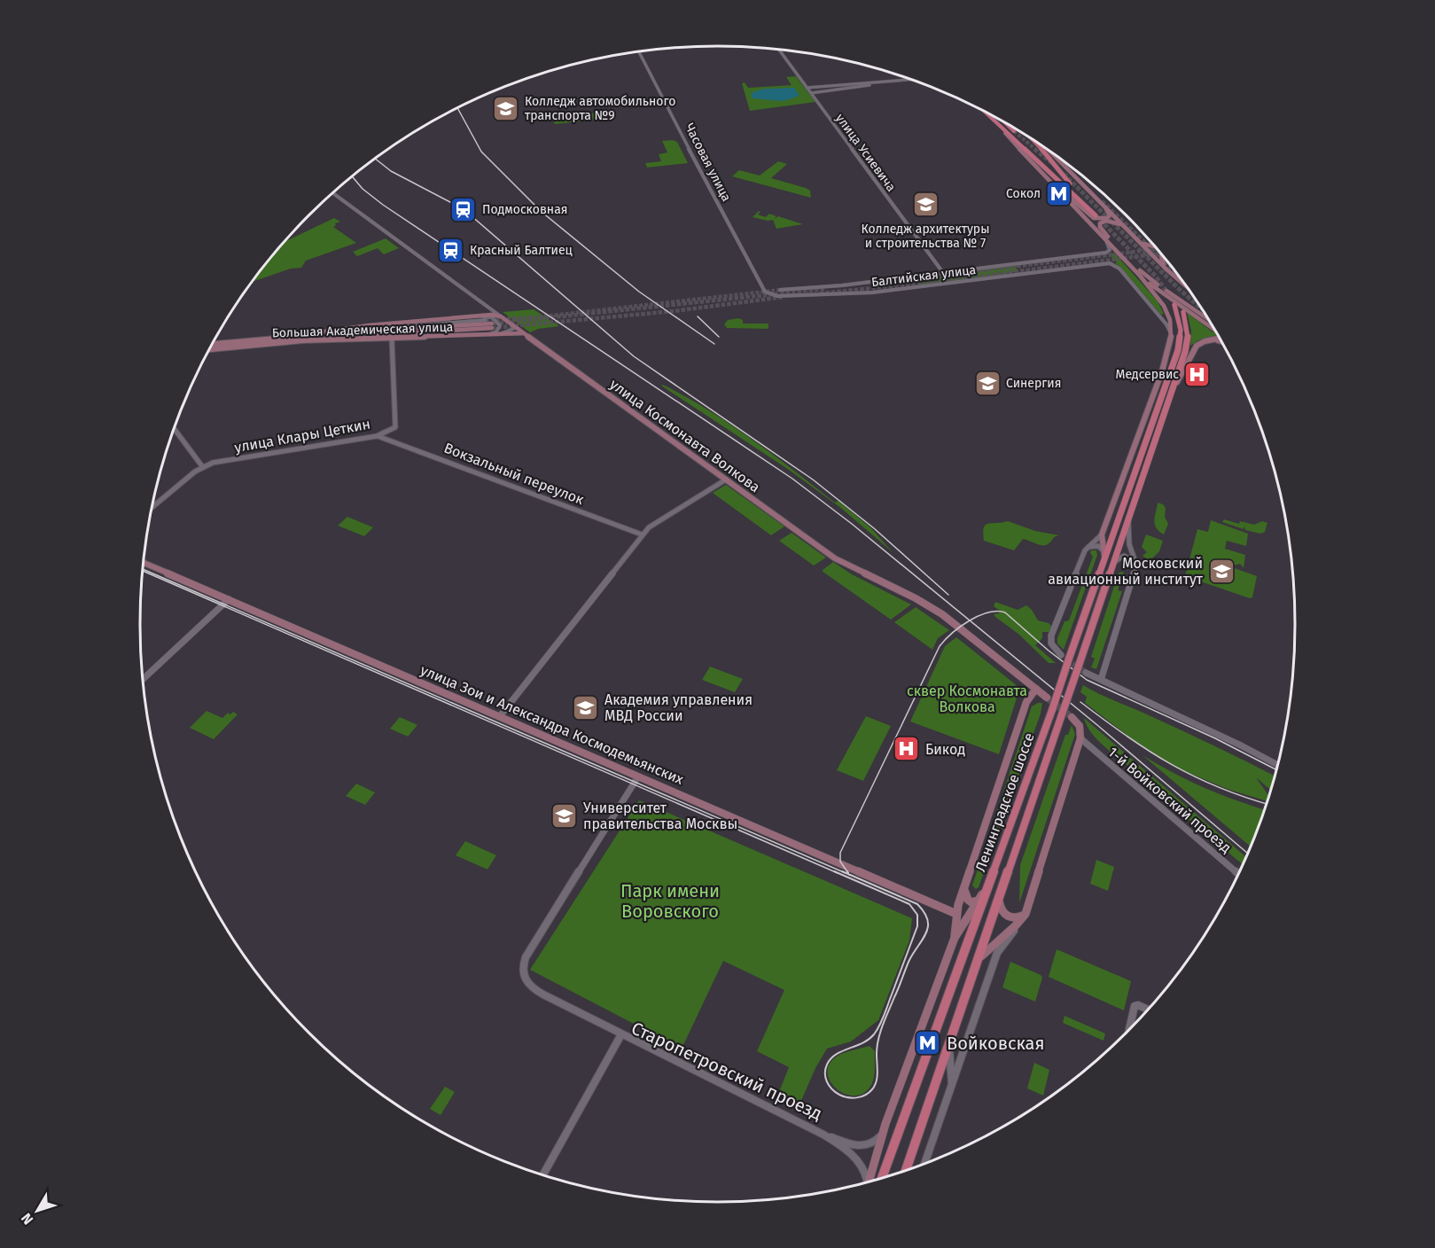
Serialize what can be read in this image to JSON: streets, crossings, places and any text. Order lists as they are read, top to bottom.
{
  "streets": {
    "main road": [
      "Большая Академическая улица",
      "улица Космонавта Волкова",
      "улица Зои и Александра Космодемьянских",
      "Ленинградское шоссе"
    ],
    "street": [
      "улица Усиевича",
      "Часовая улица",
      "Балтийская улица",
      "улица Клары Цеткин",
      "Вокзальный переулок",
      "1-й Войковский проезд",
      "Старопетровский проезд"
    ]
  },
  "crossings": [
    ["улица Усиевича", "Балтийская улица"],
    ["Часовая улица", "Балтийская улица"],
    ["Большая Академическая улица", "улица Клары Цеткин"],
    ["Большая Академическая улица", "улица Космонавта Волкова"],
    ["улица Клары Цеткин", "Вокзальный переулок"]
  ],
  "parks": ["сквер Космонавта Волкова", "Парк имени Воровского"],
  "places": {
    "school or university": [
      "Колледж автомобильного транспорта №9",
      "Колледж архитектуры и строительства № 7",
      "Синергия",
      "Московский авиационный институт",
      "Академия управления МВД России",
      "Университет правительства Москвы"
    ],
    "metro station": ["Сокол", "Войковская"],
    "station": ["Подмосковная", "Красный Балтиец"],
    "hospital": ["Медсервис", "Бикод"]
  },
  "north": "bottom left"
}
